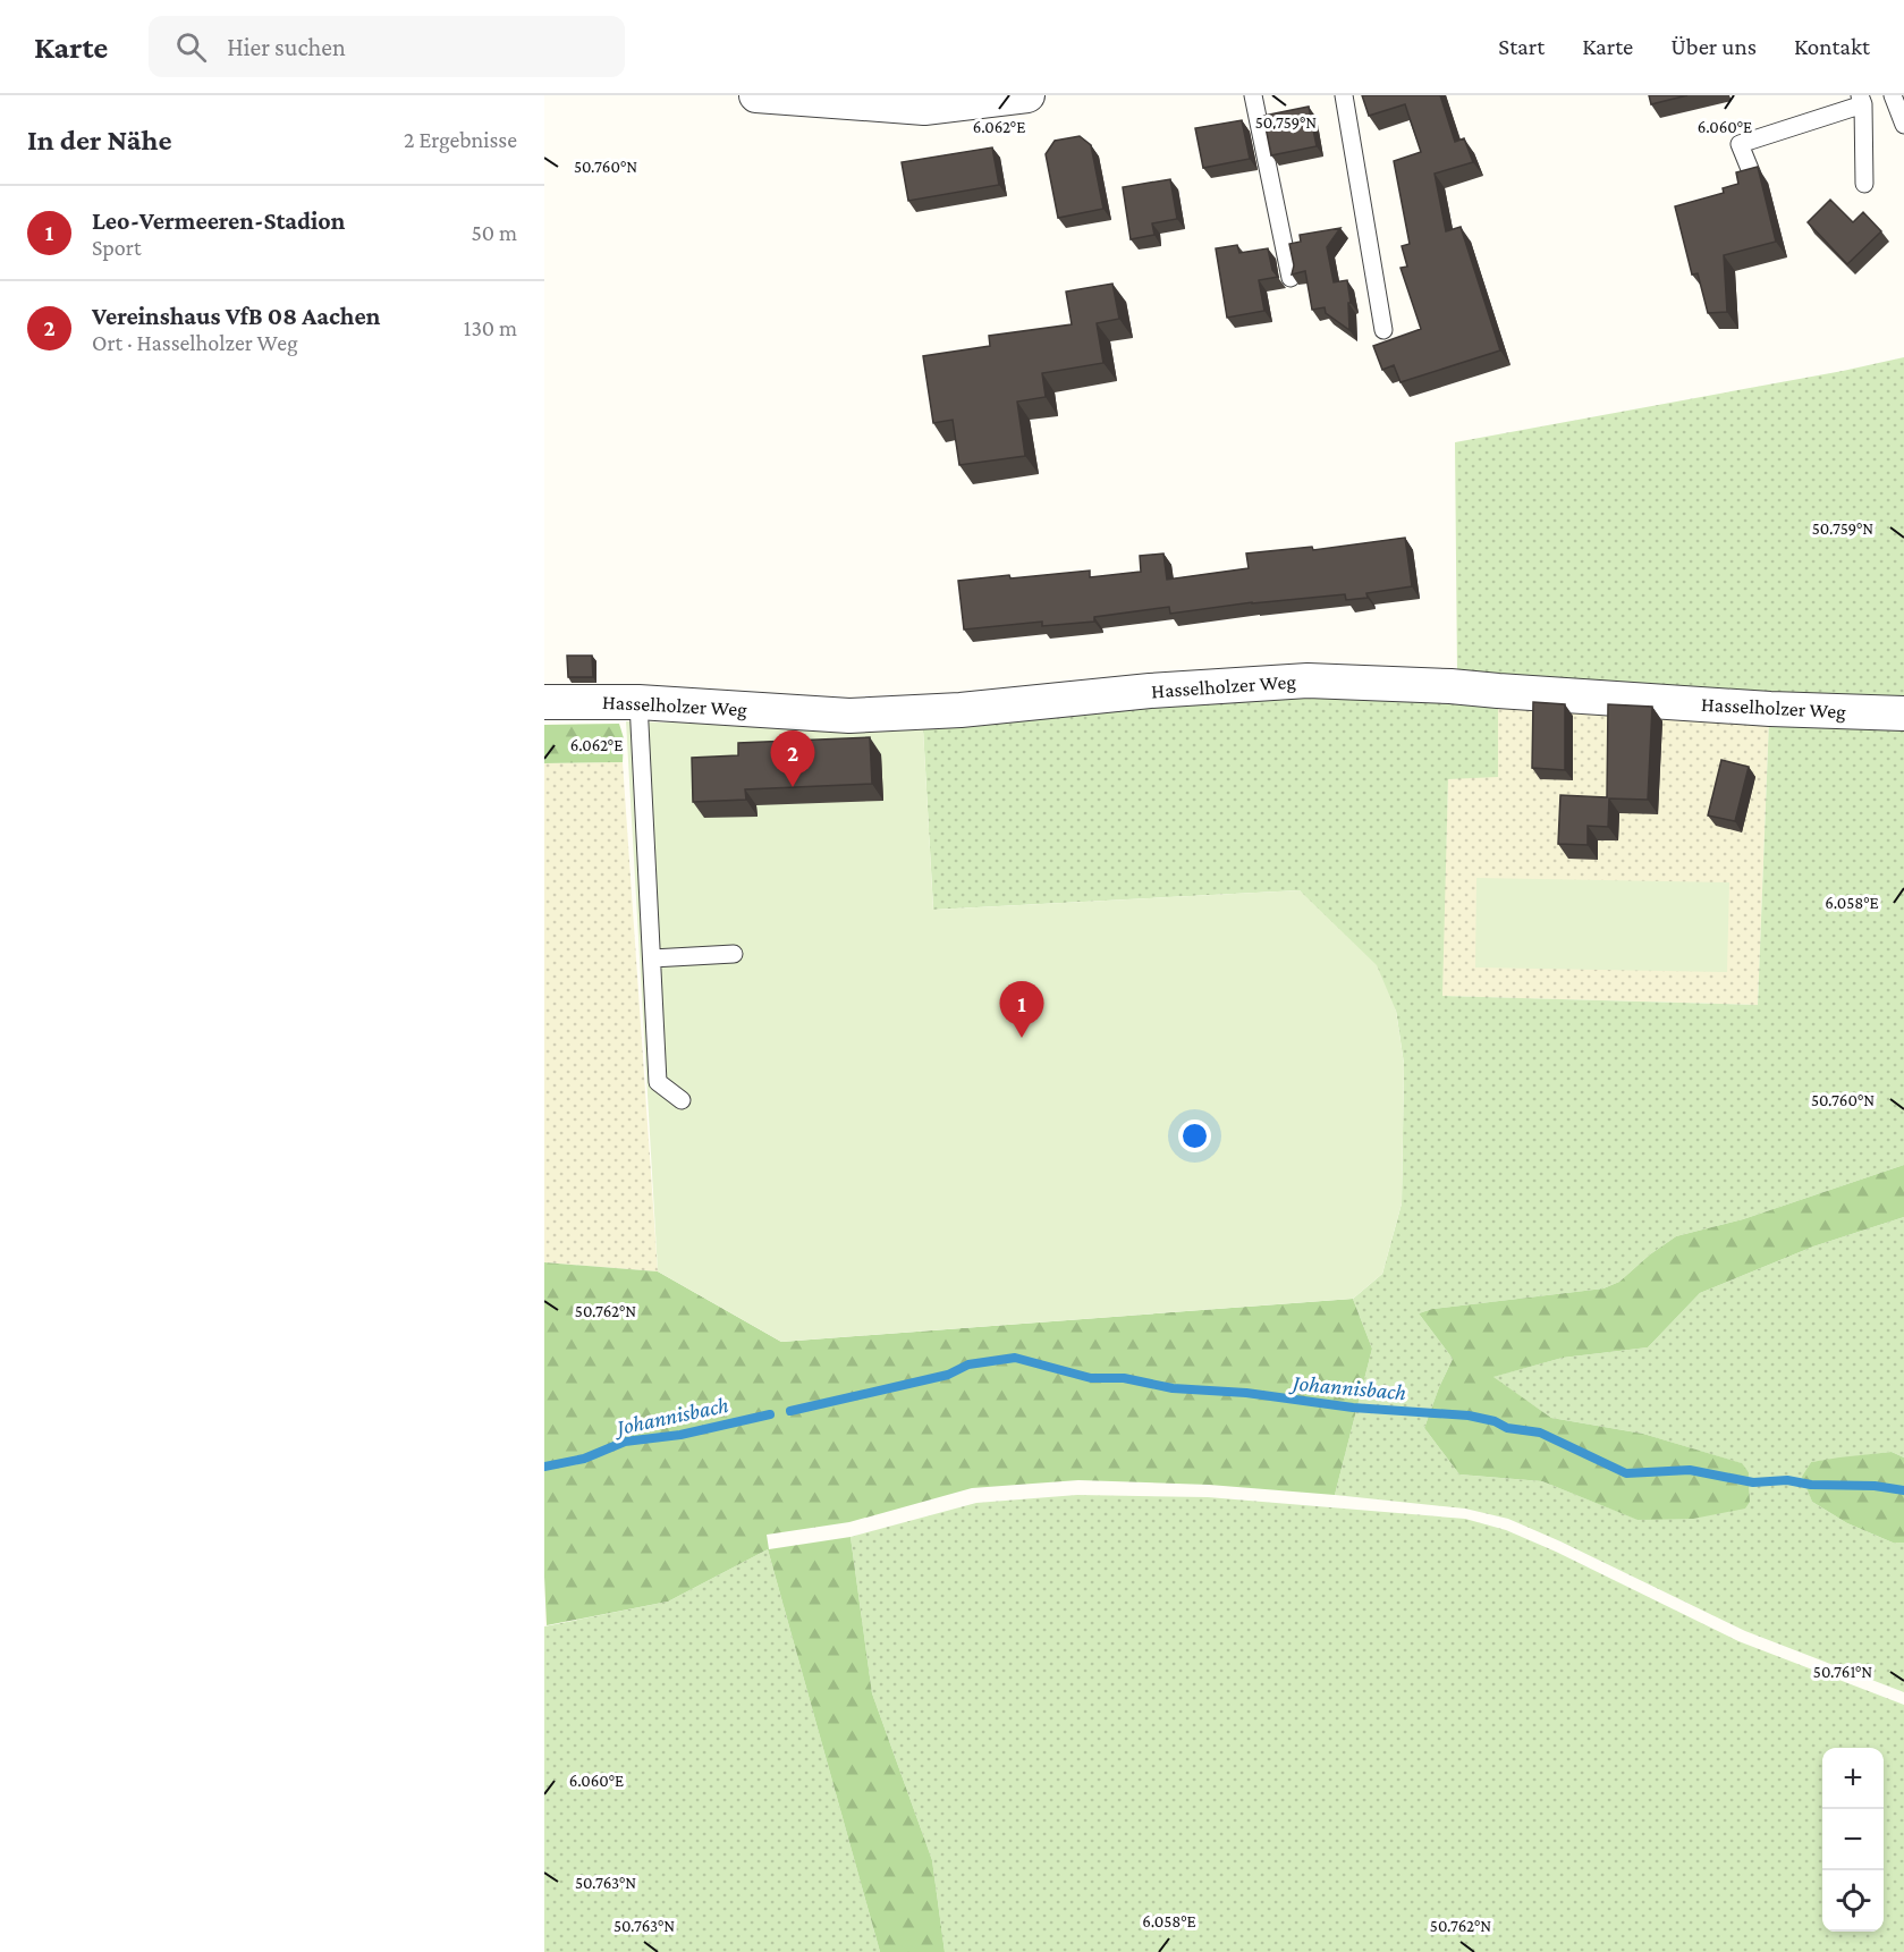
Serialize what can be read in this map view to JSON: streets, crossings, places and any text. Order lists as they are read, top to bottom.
{
  "streets": {
    "street": ["Hasselholzer Weg"]
  },
  "water": ["Johannisbach"],
  "page": {
    "header": "Karte",
    "search": "Hier suchen",
    "nav": [
      "Start",
      "Karte",
      "Über uns",
      "Kontakt"
    ],
    "heading": ["In der Nähe", "2 Ergebnisse"],
    "list": [
      {
        "mark": "1",
        "name": "Leo-Vermeeren-Stadion",
        "note": "Sport",
        "value": "50 m"
      },
      {
        "mark": "2",
        "name": "Vereinshaus VfB 08 Aachen",
        "note": "Ort · Hasselholzer Weg",
        "value": "130 m"
      }
    ],
    "pins": ["2", "1"],
    "map_buttons": ["+", "−"]
  },
  "coordinates": [
    "50.759°N",
    "6.062°E",
    "6.060°E",
    "50.760°N",
    "6.058°E",
    "50.762°N",
    "50.761°N",
    "50.763°N"
  ]
}
